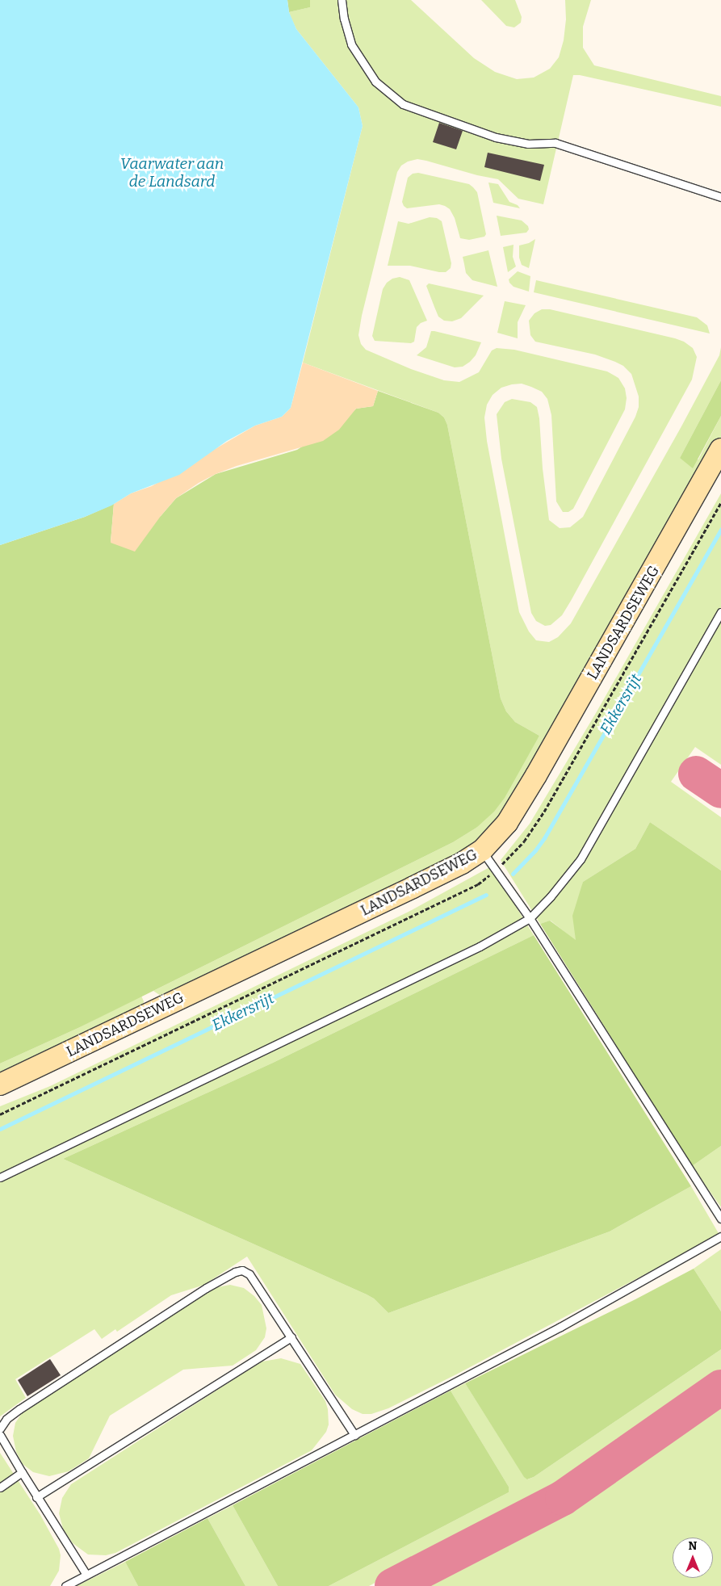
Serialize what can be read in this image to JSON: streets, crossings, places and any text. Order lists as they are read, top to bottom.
{
  "streets": {
    "street": ["LANDSARDSEWEG"]
  },
  "water": ["Vaarwater aan de Landsard", "Ekkersrijt"],
  "north": "top"
}
